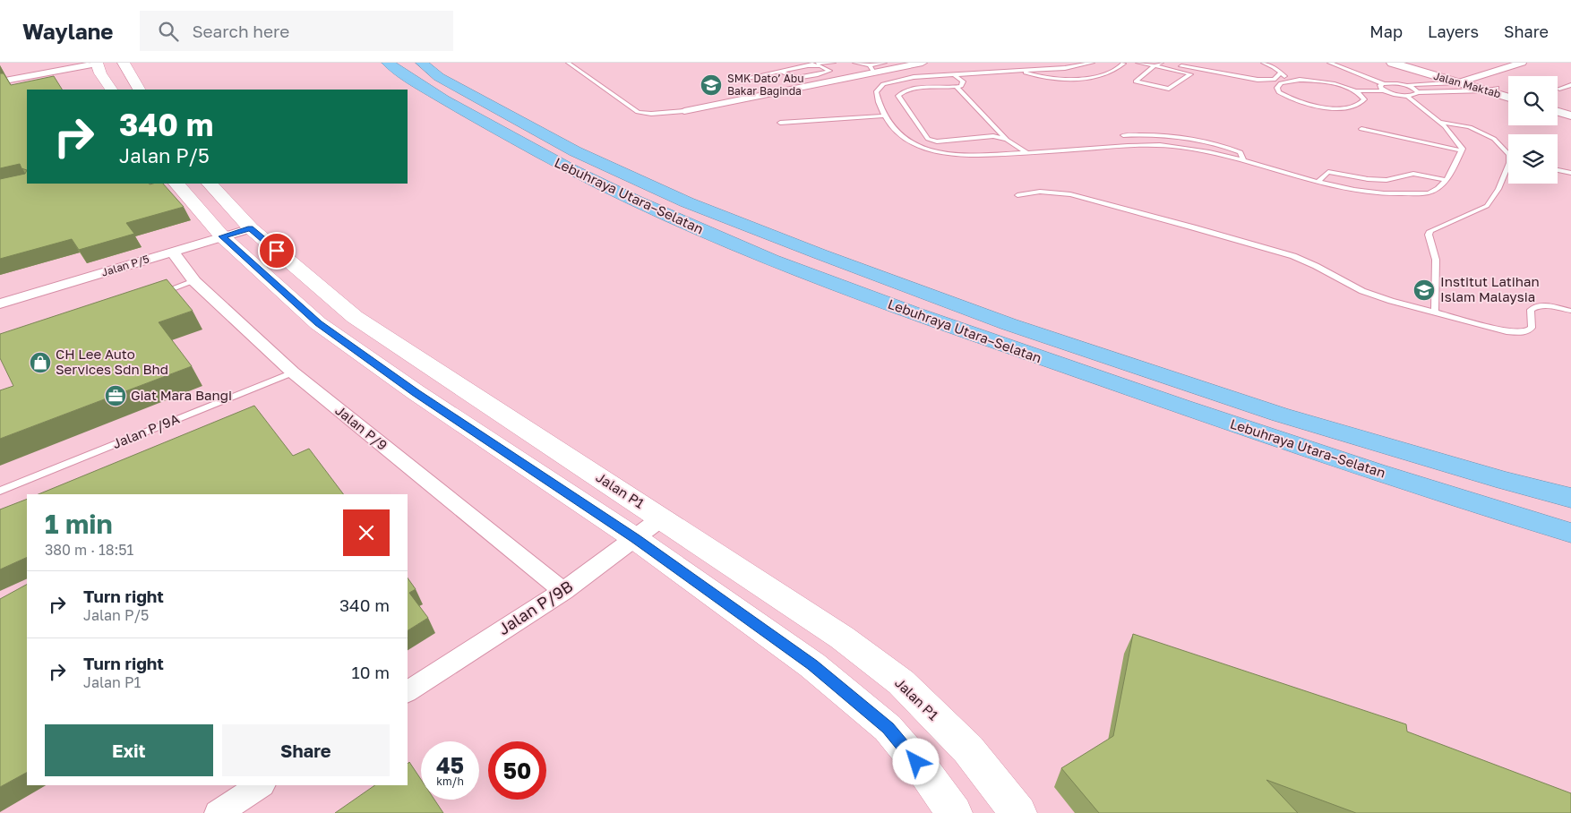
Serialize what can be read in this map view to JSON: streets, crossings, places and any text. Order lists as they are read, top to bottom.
{
  "streets": {
    "highway": ["Lebuhraya Utara–Selatan"],
    "main road": ["Jalan P1"],
    "street": [
      "Jalan Maktab",
      "Jalan P/5",
      "Jalan P/9",
      "Jalan P/9B"
    ],
    "lane": ["Jalan P/9A"]
  },
  "crossings": [
    ["Jalan P/5", "Jalan P/9"],
    ["Jalan P/5", "Jalan P1"],
    ["Jalan P/9", "Jalan P/9A"],
    ["Jalan P/9", "Jalan P/9B"],
    ["Jalan P1", "Jalan P/9B"]
  ],
  "places": {
    "school or university": ["SMK Dato’ Abu Bakar Baginda", "Institut Latihan Islam Malaysia"],
    "shop": ["CH Lee Auto Services Sdn Bhd"],
    "office": ["Giat Mara Bangi"]
  },
  "page": {
    "header": "Waylane",
    "search": "Search here",
    "nav": ["Map", "Layers", "Share"],
    "turn": ["340 m", "Jalan P/5"],
    "heading": ["1 min", "380 m · 18:51"],
    "list": [
      {
        "name": "Turn right",
        "note": "Jalan P/5",
        "value": "340 m"
      },
      {
        "name": "Turn right",
        "note": "Jalan P1",
        "value": "10 m"
      }
    ],
    "buttons": ["Exit", "Share"],
    "speed": "45 km/h",
    "limit": "50"
  }
}
